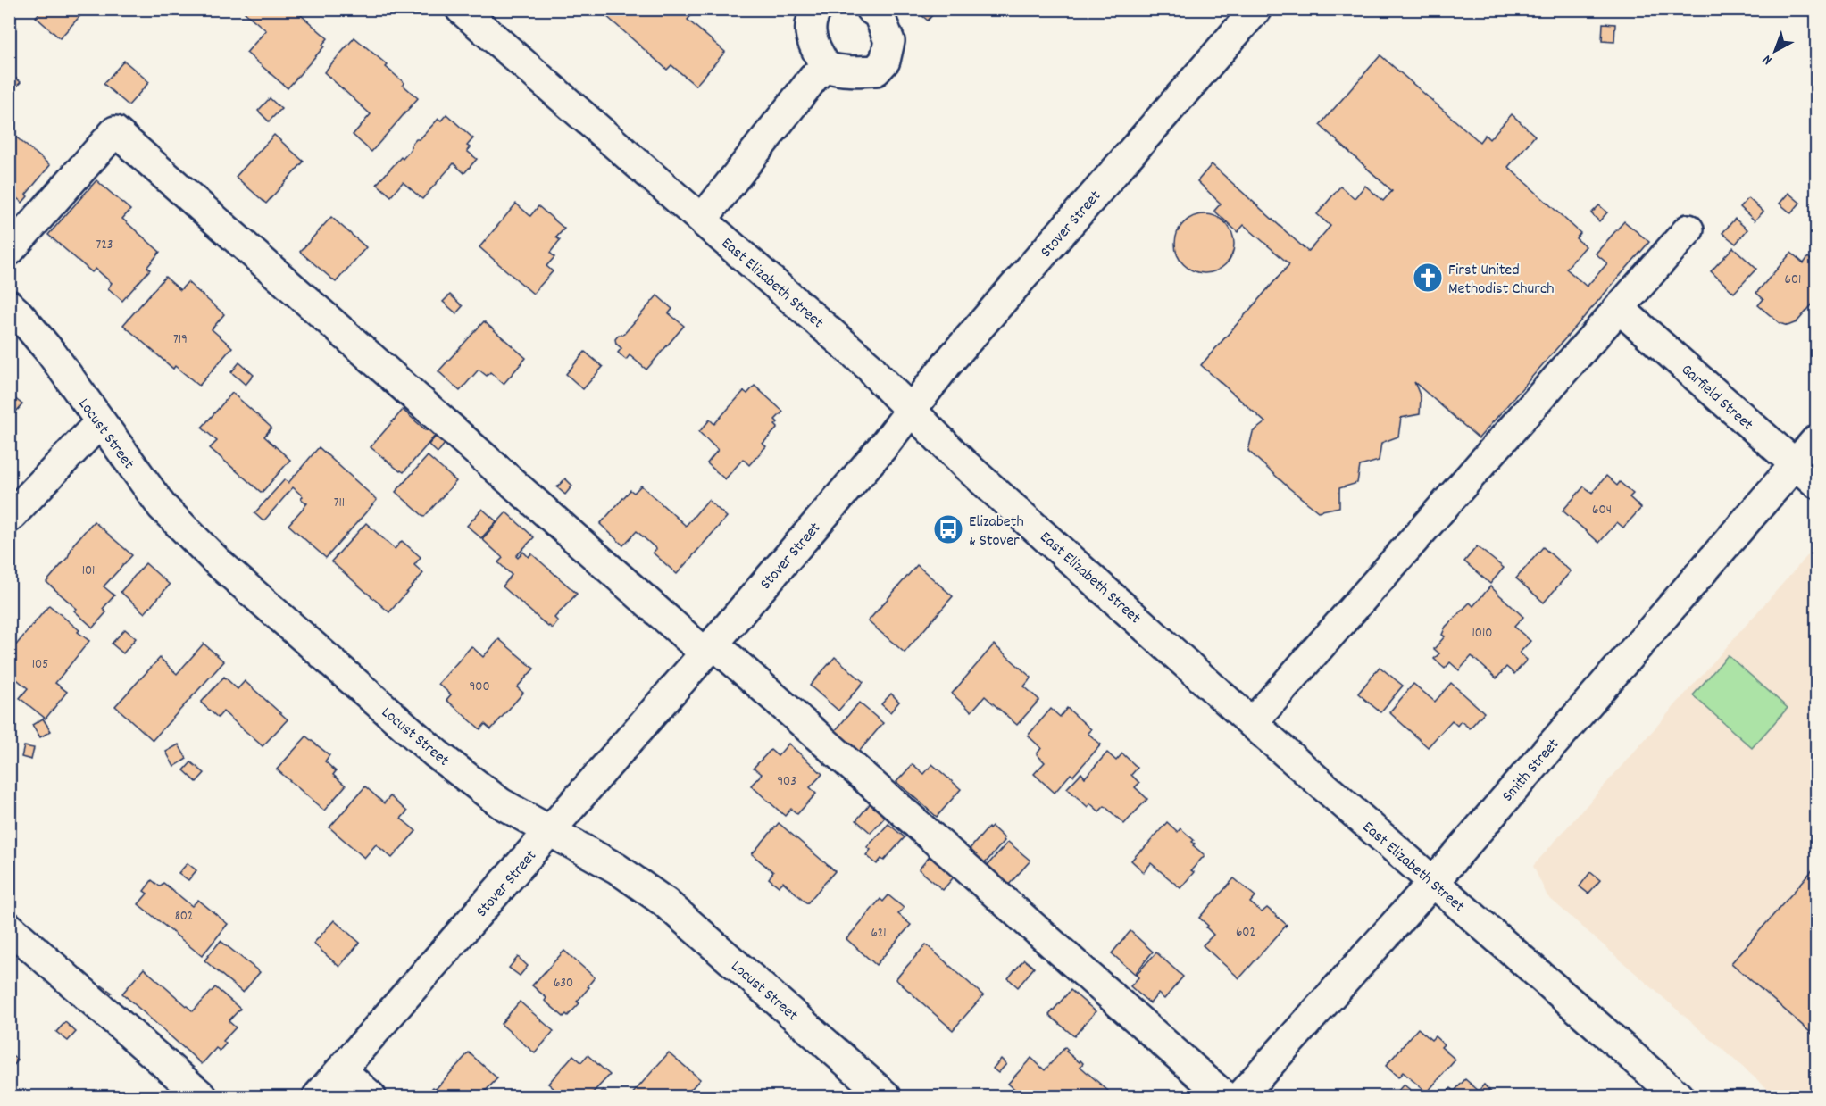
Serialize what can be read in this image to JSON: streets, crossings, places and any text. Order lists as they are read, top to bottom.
{
  "streets": {
    "street": [
      "Stover Street",
      "East Elizabeth Street",
      "Garfield Street",
      "Locust Street",
      "Smith Street"
    ]
  },
  "crossings": [
    ["Stover Street", "East Elizabeth Street"],
    ["Stover Street", "Locust Street"],
    ["East Elizabeth Street", "Smith Street"],
    ["Garfield Street", "Smith Street"]
  ],
  "places": {
    "church": ["First United Methodist Church"],
    "bus stop": ["Elizabeth & Stover"]
  },
  "house_numbers": [
    "723",
    "601",
    "719",
    "711",
    "604",
    "101",
    "1010",
    "105",
    "900",
    "903",
    "802",
    "602",
    "621",
    "630"
  ],
  "north": "bottom left"
}
